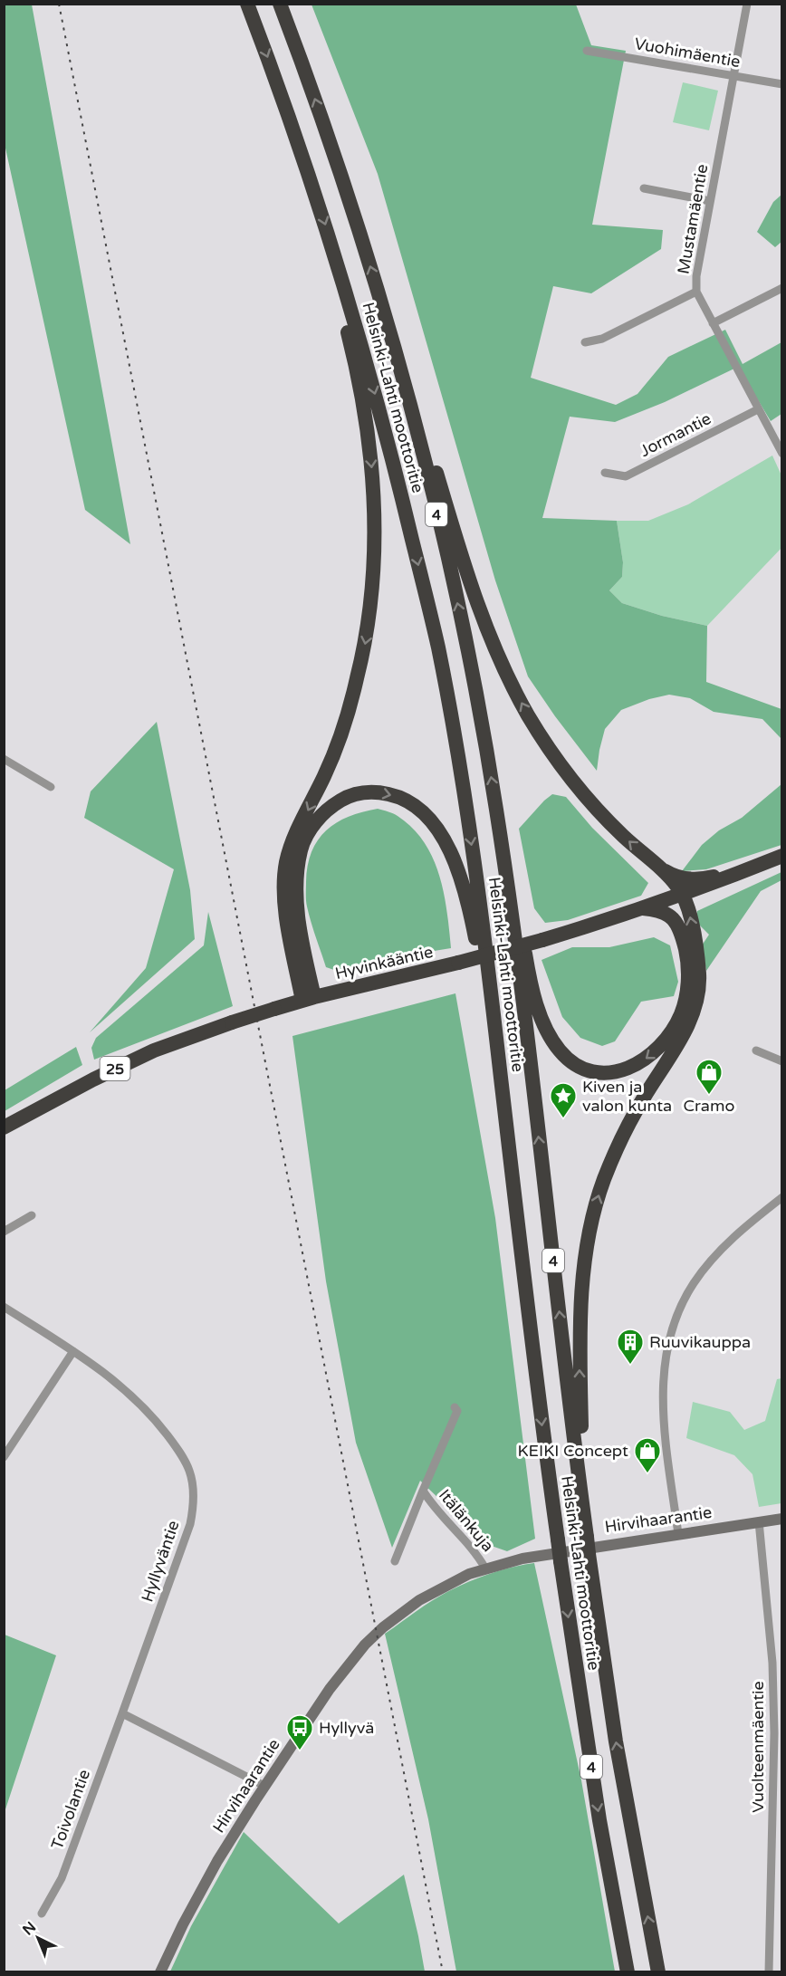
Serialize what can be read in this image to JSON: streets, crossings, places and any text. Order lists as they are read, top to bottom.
{
  "streets": {
    "highway": [
      "Helsinki-Lahti moottoritie",
      "4",
      "Hyvinkääntie",
      "25"
    ],
    "street": [
      "Vuohimäentie",
      "Mustamäentie",
      "Jormantie",
      "Hirvihaarantie",
      "Itälänkuja",
      "Hyllyväntie",
      "Vuolteenmäentie",
      "Toivolantie"
    ]
  },
  "crossings": [
    ["Vuohimäentie", "Mustamäentie"],
    ["Mustamäentie", "Jormantie"],
    ["Hirvihaarantie", "Itälänkuja"],
    ["Hirvihaarantie", "Vuolteenmäentie"],
    ["Hyllyväntie", "Toivolantie"]
  ],
  "places": {
    "shop": ["Cramo", "KEIKI Concept"],
    "place": ["Kiven ja valon kunta"],
    "building": ["Ruuvikauppa"],
    "bus stop": ["Hyllyvä"]
  },
  "north": "top left"
}
